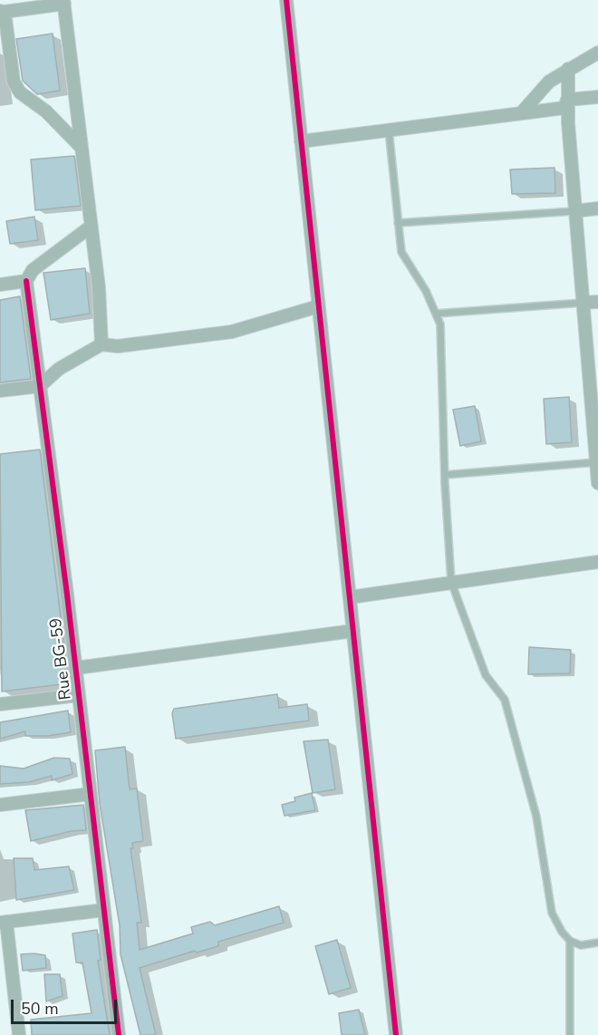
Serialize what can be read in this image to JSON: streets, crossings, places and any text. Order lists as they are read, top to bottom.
{
  "streets": {
    "street": ["Rue BG-59"]
  },
  "scale_bar": "50 m"
}
